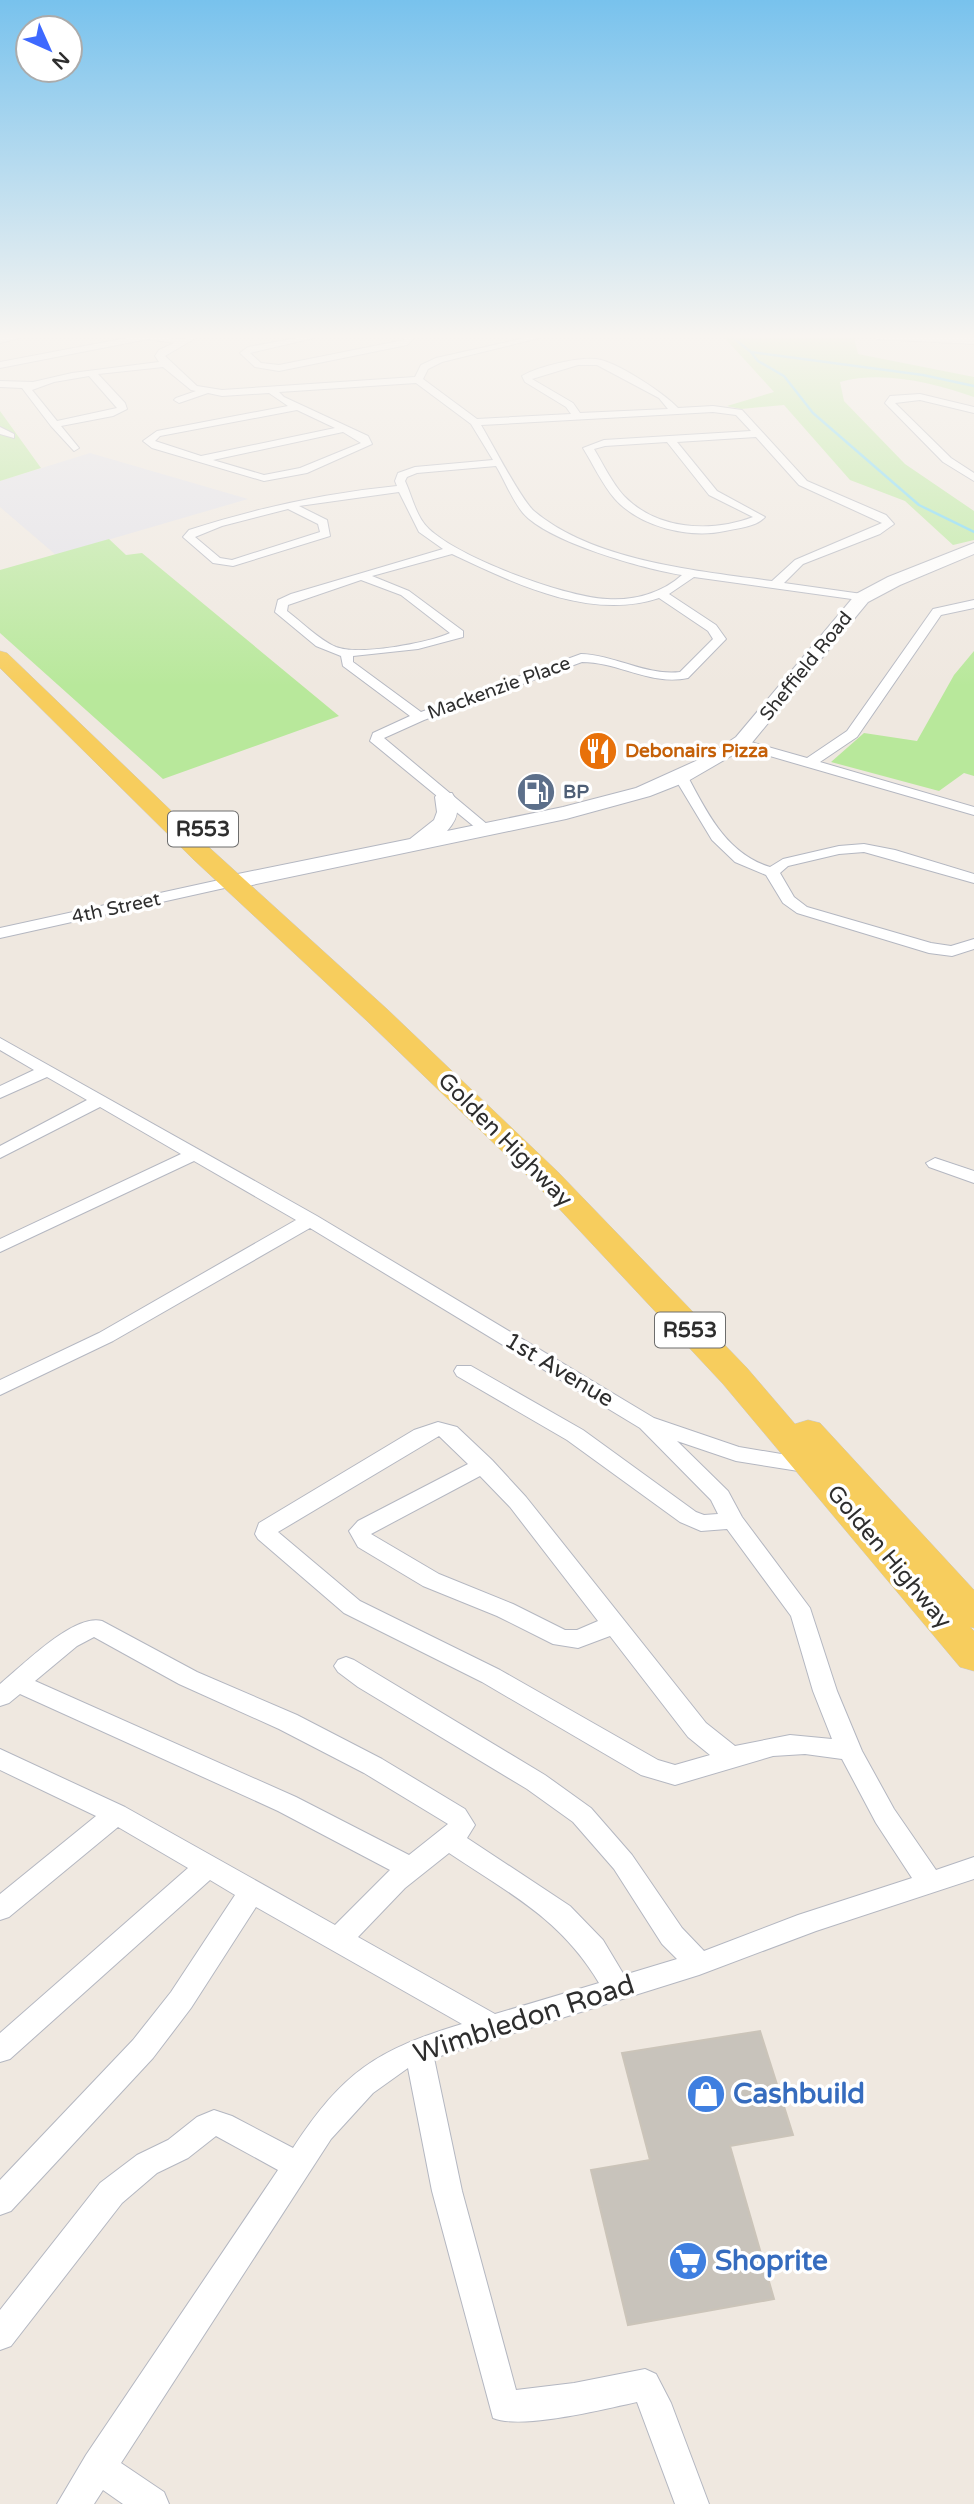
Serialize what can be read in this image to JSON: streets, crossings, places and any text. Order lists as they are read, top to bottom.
{
  "streets": {
    "main road": ["R553", "Golden Highway"],
    "street": [
      "Sheffield Road",
      "Mackenzie Place",
      "4th Street",
      "1st Avenue",
      "Wimbledon Road"
    ]
  },
  "crossings": [
    ["Sheffield Road", "Mackenzie Place"],
    ["Sheffield Road", "4th Street"],
    ["Sheffield Road", "Golden Highway"],
    ["4th Street", "Golden Highway"],
    ["1st Avenue", "Wimbledon Road"]
  ],
  "places": {
    "restaurant": ["Debonairs Pizza"],
    "fuel station": ["BP"],
    "shop": ["Cashbuild"],
    "supermarket": ["Shoprite"]
  },
  "north": "bottom right"
}
